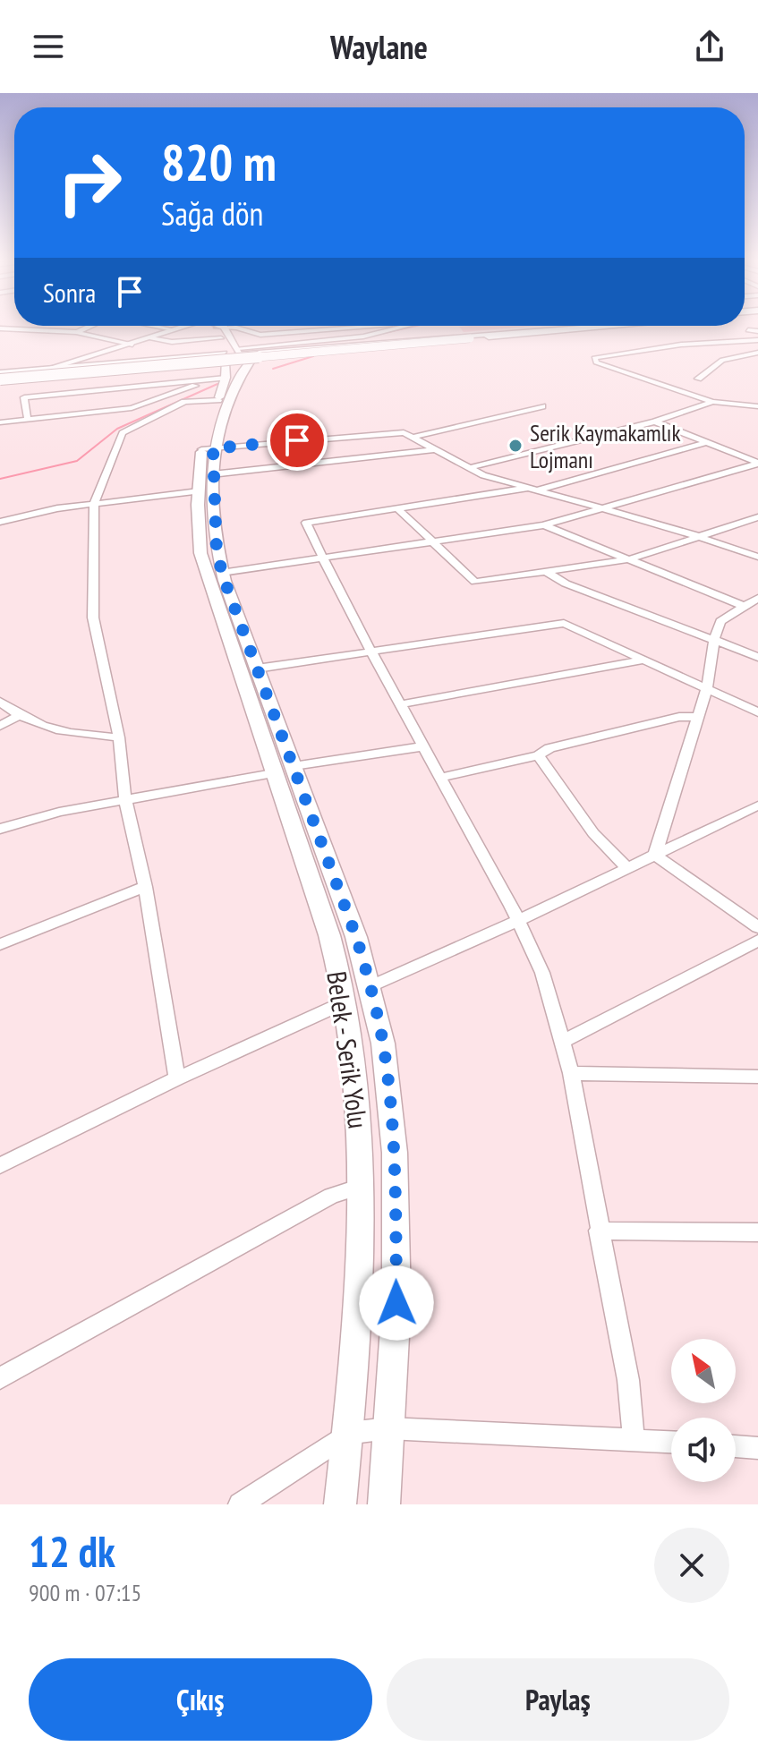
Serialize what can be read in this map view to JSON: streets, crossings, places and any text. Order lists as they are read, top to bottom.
{
  "streets": {
    "main road": ["Belek - Serik Yolu"]
  },
  "places": ["Serik Kaymakamlık Lojmanı"],
  "north": "top left",
  "page": {
    "header": "Waylane",
    "turn": ["820 m", "Sağa dön"],
    "then": "Sonra",
    "heading": ["12 dk", "900 m · 07:15"],
    "buttons": ["Çıkış", "Paylaş"]
  }
}
